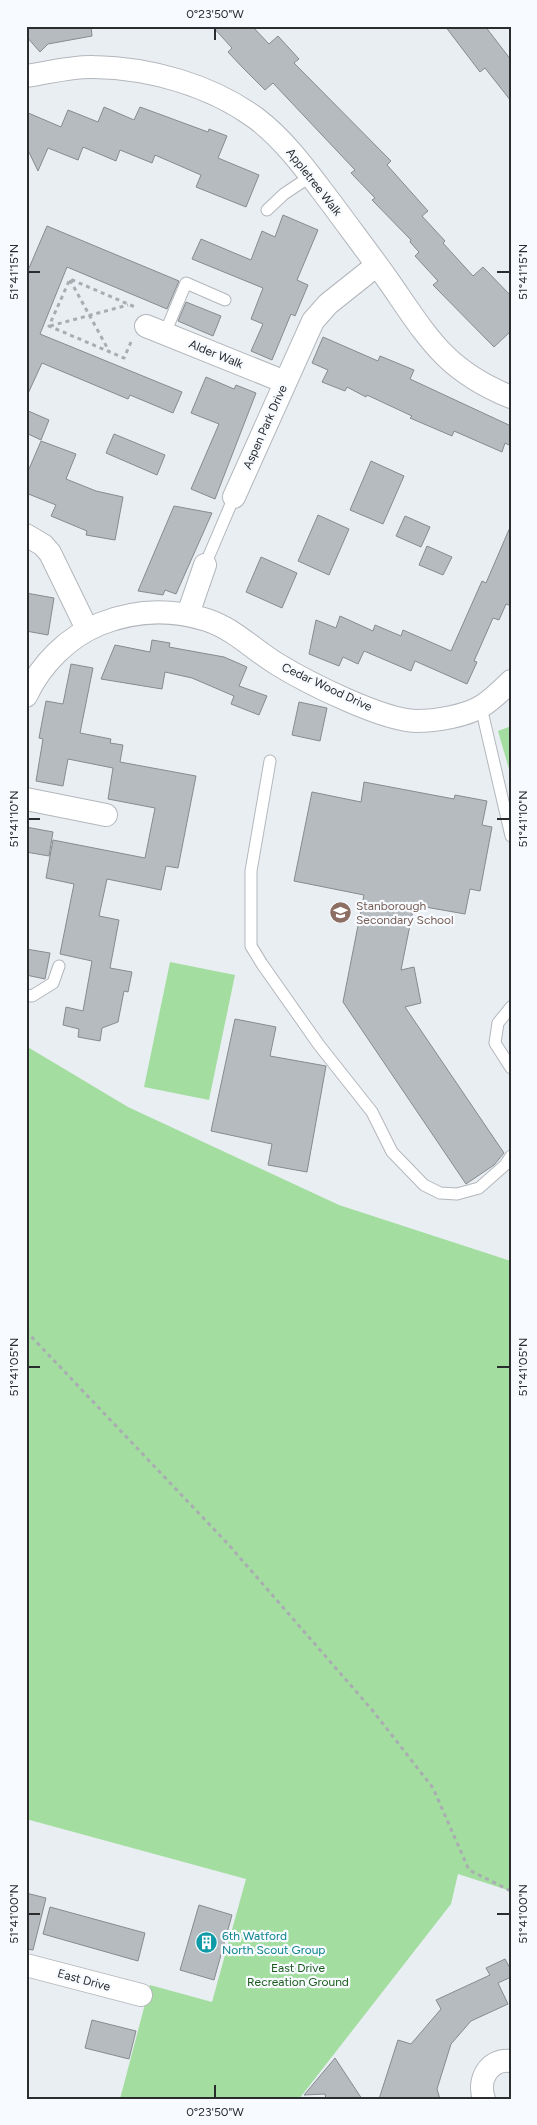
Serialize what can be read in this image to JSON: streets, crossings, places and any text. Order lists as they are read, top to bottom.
{
  "streets": {
    "street": [
      "Appletree Walk",
      "Alder Walk",
      "Aspen Park Drive",
      "Cedar Wood Drive",
      "East Drive"
    ]
  },
  "crossings": [
    ["Appletree Walk", "Aspen Park Drive"],
    ["Alder Walk", "Aspen Park Drive"],
    ["Aspen Park Drive", "Cedar Wood Drive"]
  ],
  "parks": ["East Drive Recreation Ground"],
  "places": {
    "school or university": ["Stanborough Secondary School"],
    "building": ["6th Watford North Scout Group"]
  },
  "coordinates": [
    "0°23'50\"W",
    "51°41'15\"N",
    "51°41'10\"N",
    "51°41'05\"N",
    "51°41'00\"N"
  ]
}
